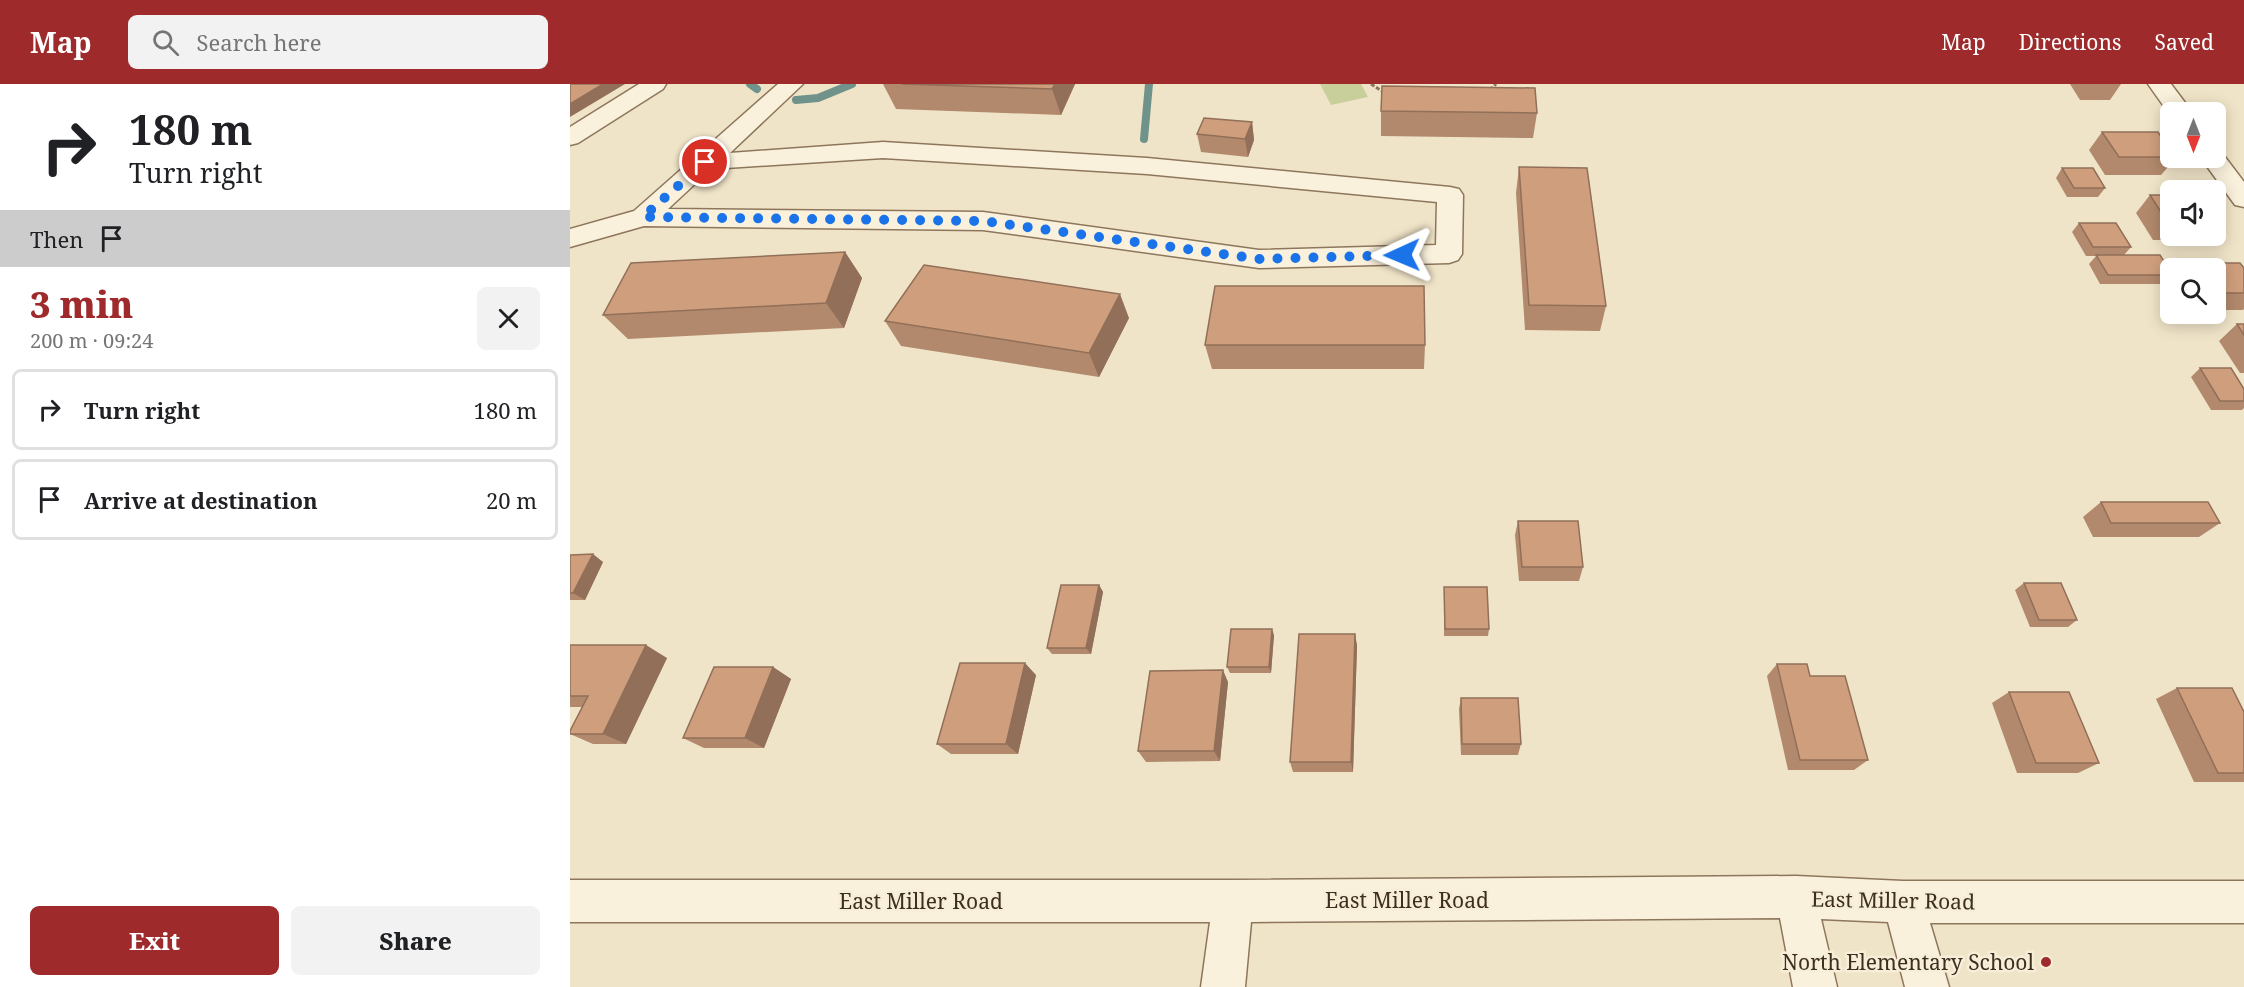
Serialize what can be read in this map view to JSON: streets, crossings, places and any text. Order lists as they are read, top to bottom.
{
  "streets": {
    "street": ["East Miller Road"]
  },
  "places": ["North Elementary School"],
  "north": "bottom",
  "page": {
    "header": "Map",
    "search": "Search here",
    "nav": ["Map", "Directions", "Saved"],
    "turn": ["180 m", "Turn right"],
    "then": "Then",
    "heading": ["3 min", "200 m · 09:24"],
    "list": [
      {
        "name": "Turn right",
        "value": "180 m"
      },
      {
        "name": "Arrive at destination",
        "value": "20 m"
      }
    ],
    "buttons": ["Exit", "Share"]
  }
}
